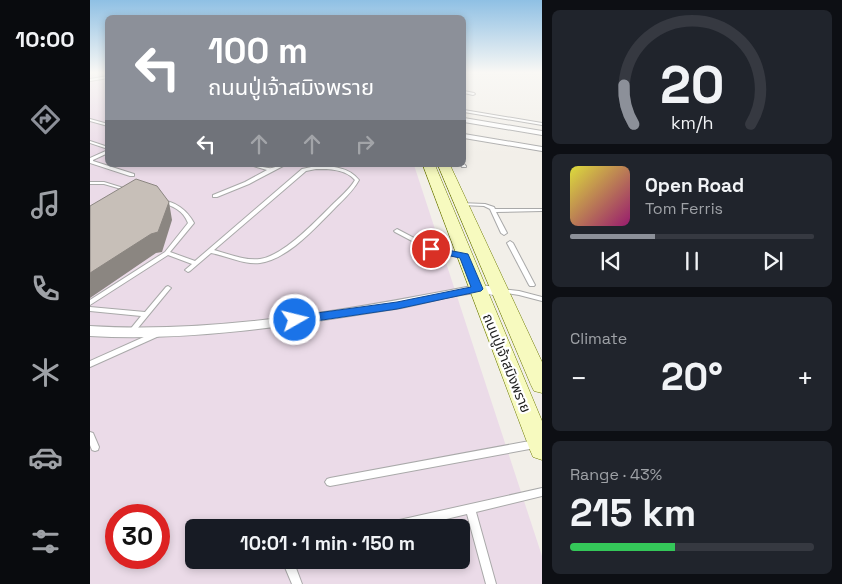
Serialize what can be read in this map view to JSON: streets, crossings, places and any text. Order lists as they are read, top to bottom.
{
  "streets": {
    "main road": ["ถนนปู่เจ้าสมิงพราย"]
  },
  "page": {
    "tabs": "10:00",
    "turn": ["100 m", "ถนนปู่เจ้าสมิงพราย"],
    "song": ["Open Road", "Tom Ferris"],
    "tile": [
      "Climate",
      ["Range · 43%", "215 km"]
    ],
    "heat": ["−", "20°", "+"],
    "limit": "30",
    "trip": "10:01 · 1 min · 150 m",
    "gauge": ["20", "km/h"]
  }
}
